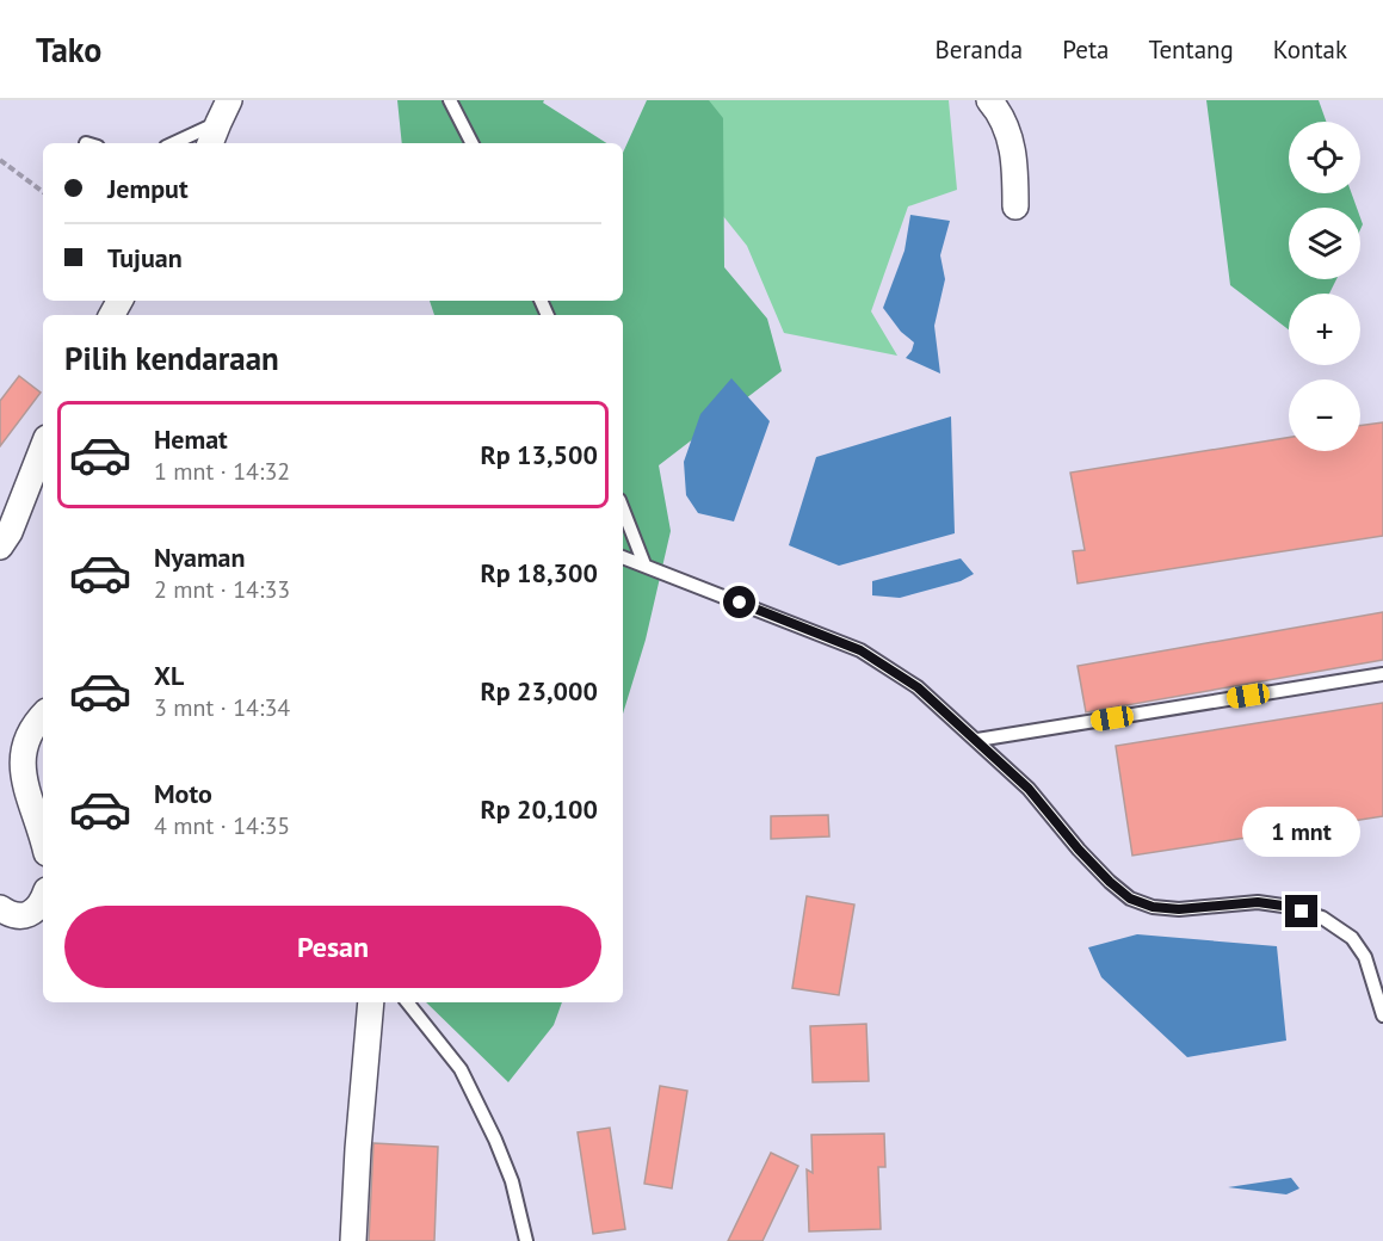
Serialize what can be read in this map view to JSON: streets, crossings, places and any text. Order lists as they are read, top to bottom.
{
  "page": {
    "header": "Tako",
    "nav": [
      "Beranda",
      "Peta",
      "Tentang",
      "Kontak"
    ],
    "map_buttons": ["+", "−"],
    "banner": ["Jemput", "Tujuan"],
    "heading": "Pilih kendaraan",
    "list": [
      {
        "name": "Hemat",
        "note": "1 mnt · 14:32",
        "value": "Rp 13,500"
      },
      {
        "name": "Nyaman",
        "note": "2 mnt · 14:33",
        "value": "Rp 18,300"
      },
      {
        "name": "XL",
        "note": "3 mnt · 14:34",
        "value": "Rp 23,000"
      },
      {
        "name": "Moto",
        "note": "4 mnt · 14:35",
        "value": "Rp 20,100"
      }
    ],
    "bubble": "1 mnt",
    "buttons": "Pesan"
  }
}
